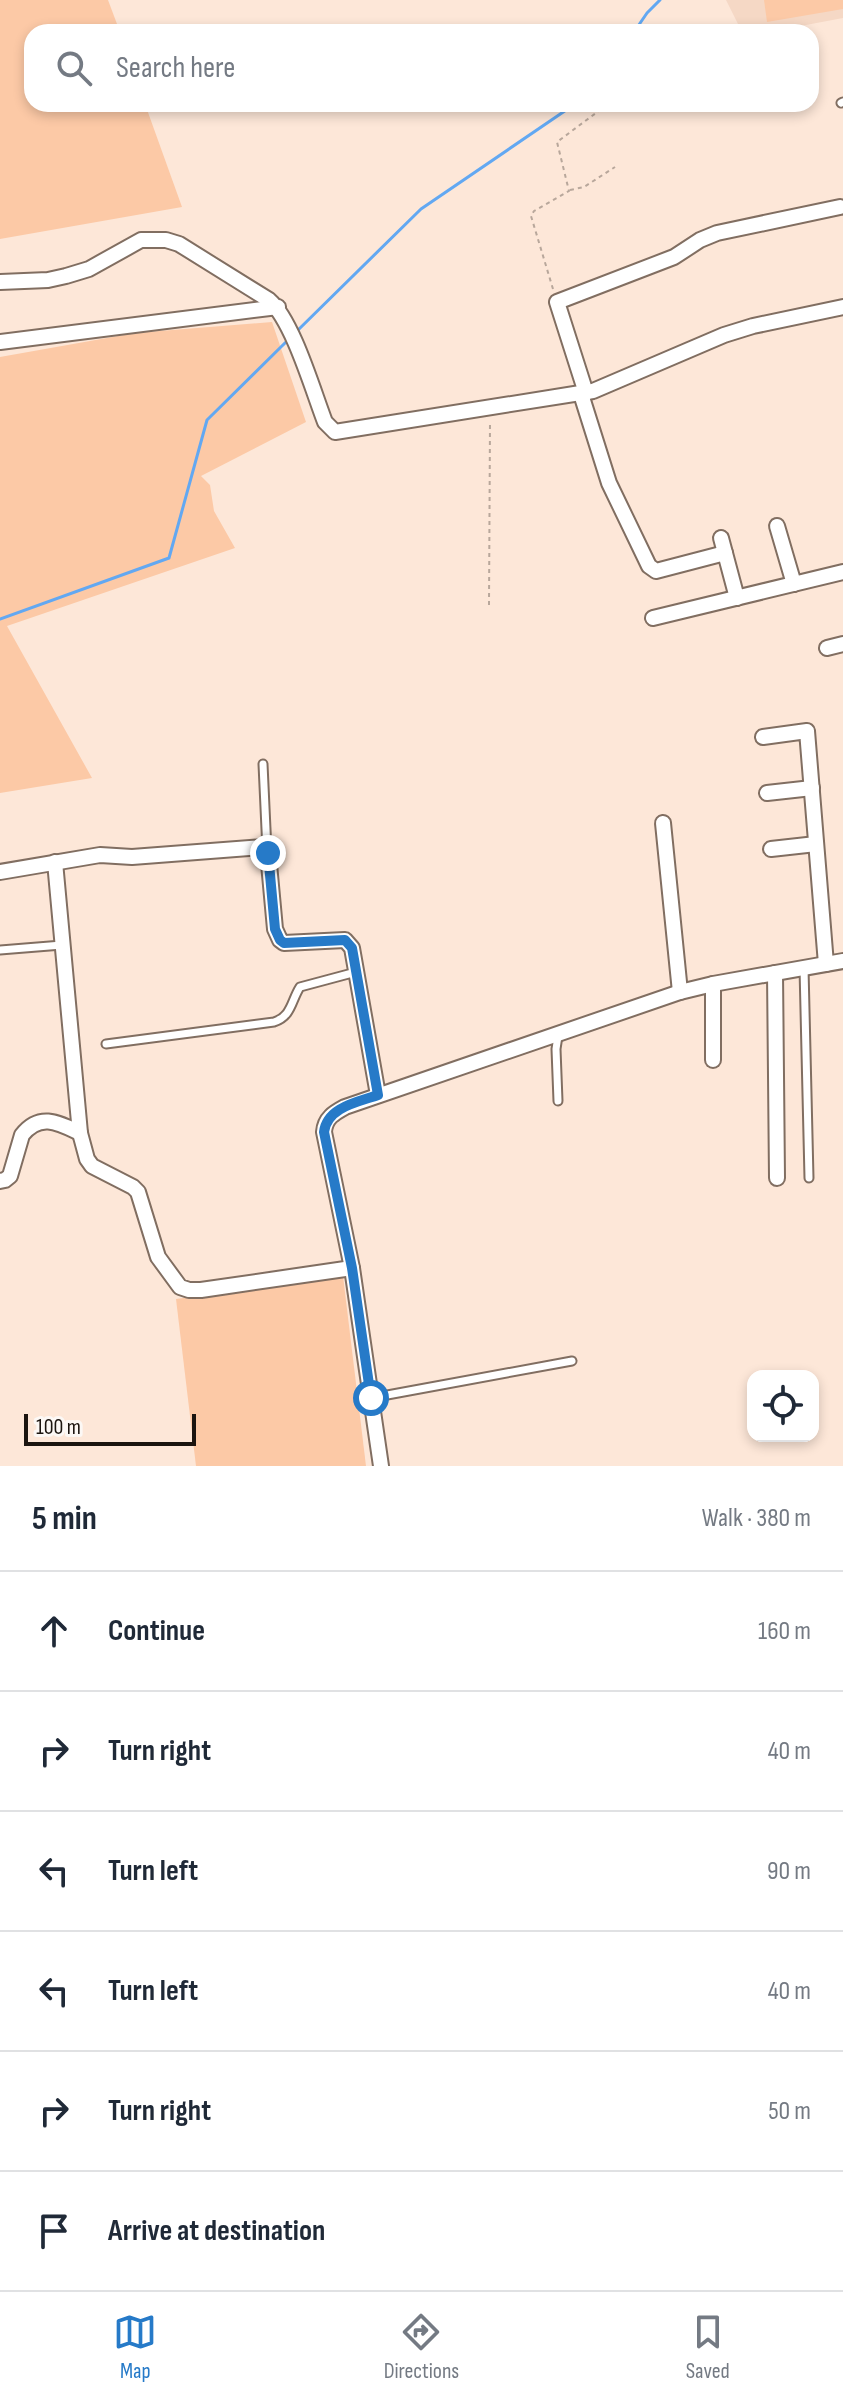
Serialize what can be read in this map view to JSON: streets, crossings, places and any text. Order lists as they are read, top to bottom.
{
  "scale_bar": "100 m",
  "page": {
    "search": "Search here",
    "scale": "100 m",
    "heading": ["5 min", "Walk · 380 m"],
    "list": [
      ["Continue", "160 m"],
      ["Turn right", "40 m"],
      ["Turn left", "90 m"],
      ["Turn left", "40 m"],
      ["Turn right", "50 m"],
      "Arrive at destination"
    ],
    "nav": ["Map", "Directions", "Saved"]
  }
}
